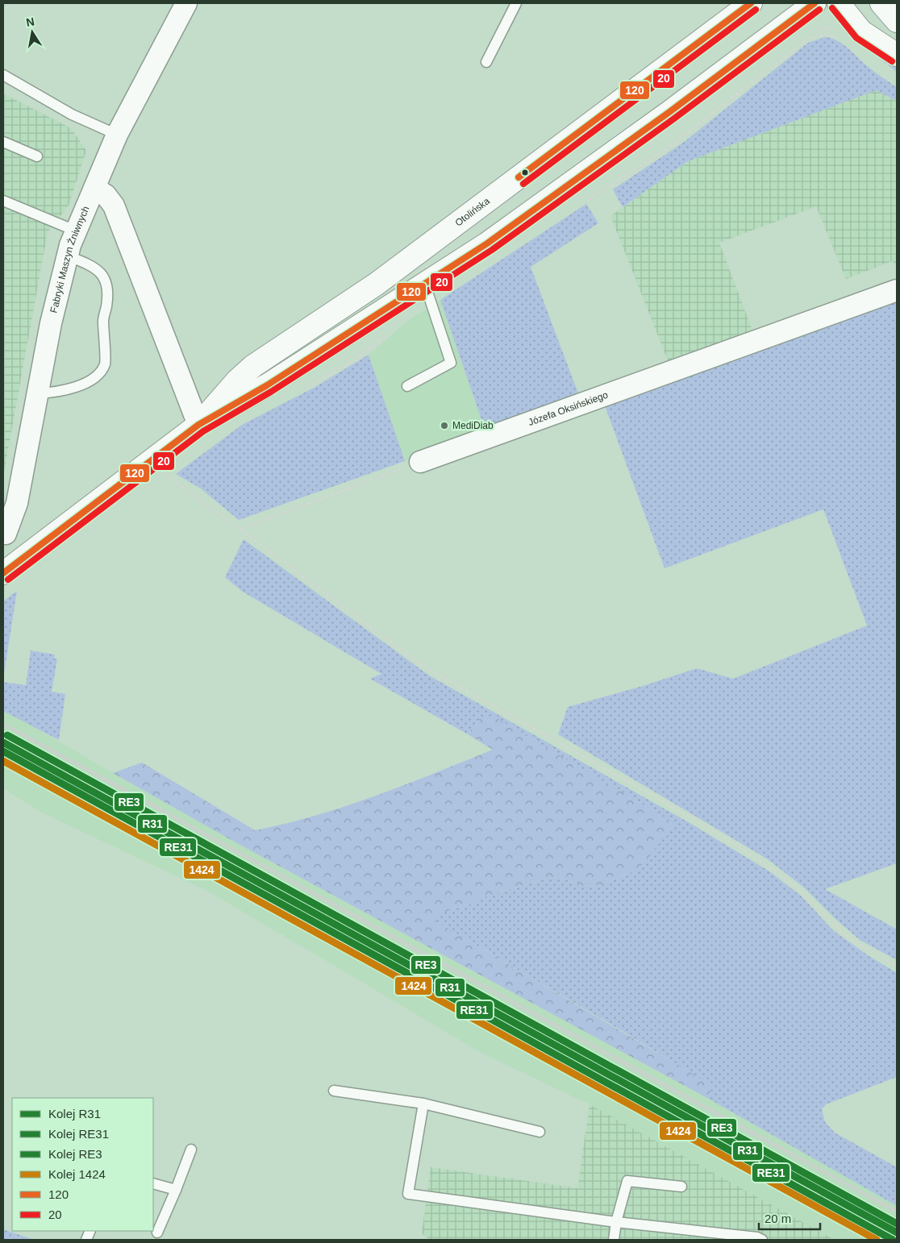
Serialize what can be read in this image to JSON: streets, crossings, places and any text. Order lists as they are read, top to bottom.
{
  "streets": {
    "main road": ["Otolińska"],
    "street": ["Fabryki Maszyn Żniwnych", "Józefa Oksińskiego"]
  },
  "places": ["MediDiab"],
  "lines": [
    "transit line 120",
    "transit line 20",
    "rail line RE3",
    "rail line R31",
    "rail line RE31",
    "rail line 1424"
  ],
  "legend": [
    "Kolej R31",
    "Kolej RE31",
    "Kolej RE3",
    "Kolej 1424",
    "120",
    "20"
  ],
  "scale_bar": "20 m",
  "north": "top"
}
